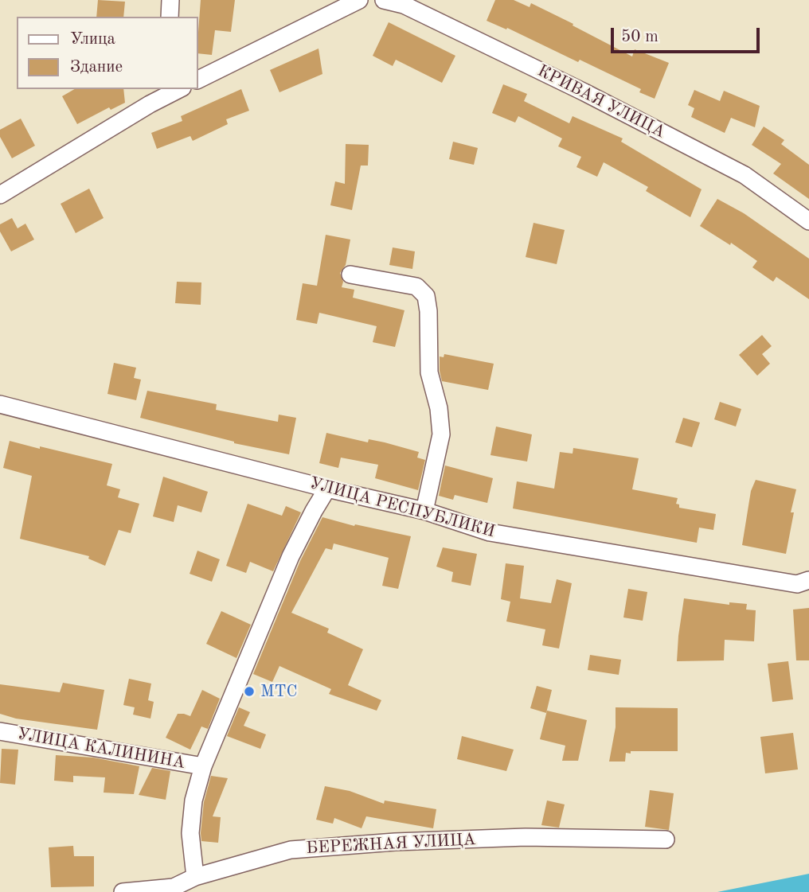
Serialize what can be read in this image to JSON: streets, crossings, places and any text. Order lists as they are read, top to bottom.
{
  "streets": {
    "street": [
      "КРИВАЯ УЛИЦА",
      "УЛИЦА РЕСПУБЛИКИ",
      "УЛИЦА КАЛИНИНА",
      "БЕРЕЖНАЯ УЛИЦА"
    ]
  },
  "places": ["МТС"],
  "legend": ["Улица", "Здание"],
  "scale_bar": "50 m"
}
